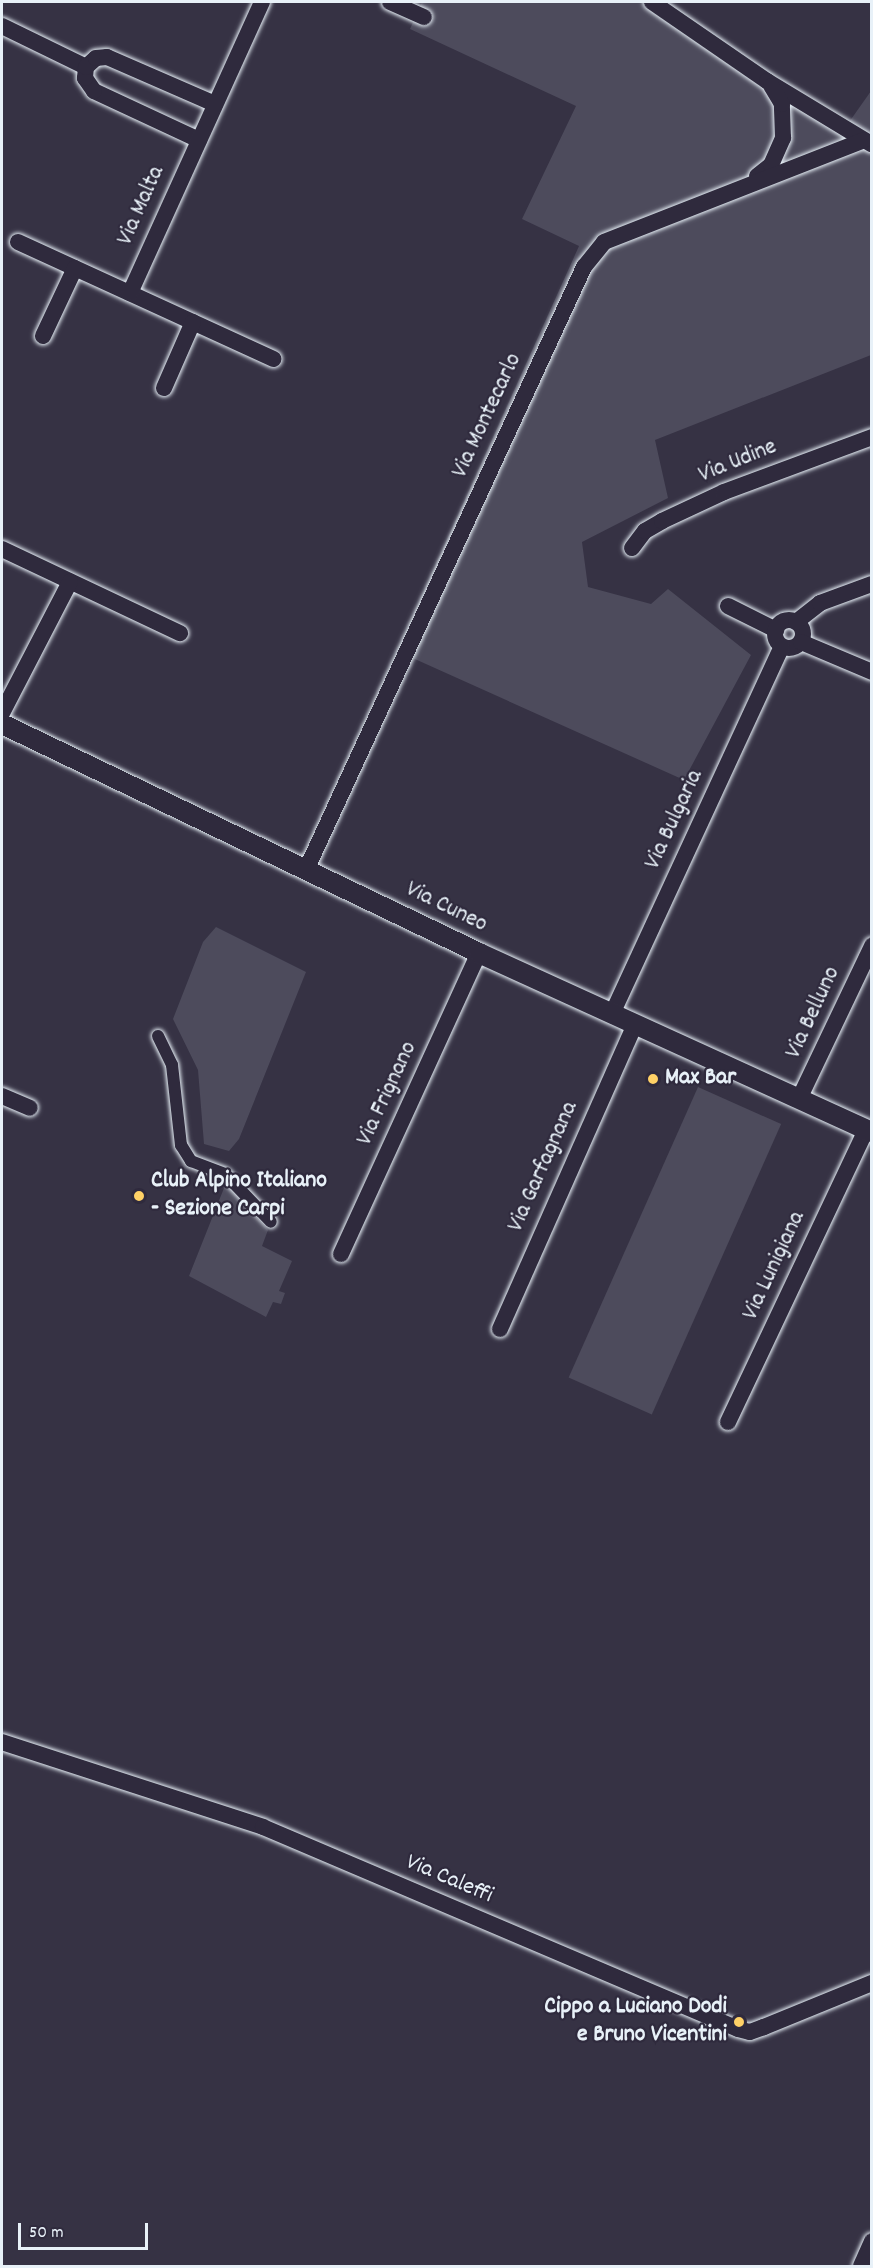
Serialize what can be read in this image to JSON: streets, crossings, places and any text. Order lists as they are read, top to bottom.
{
  "streets": {
    "street": [
      "Via Malta",
      "Via Montecarlo",
      "Via Udine",
      "Via Bulgaria",
      "Via Cuneo",
      "Via Belluno",
      "Via Frignano",
      "Via Garfagnana",
      "Via Lunigiana",
      "Via Caleffi"
    ]
  },
  "crossings": [
    ["Via Montecarlo", "Via Cuneo"],
    ["Via Bulgaria", "Via Cuneo"],
    ["Via Cuneo", "Via Belluno"],
    ["Via Cuneo", "Via Frignano"],
    ["Via Cuneo", "Via Garfagnana"],
    ["Via Cuneo", "Via Lunigiana"]
  ],
  "places": ["Max Bar", "Club Alpino Italiano - Sezione Carpi", "Cippo a Luciano Dodi e Bruno Vicentini"],
  "scale_bar": "50 m"
}
